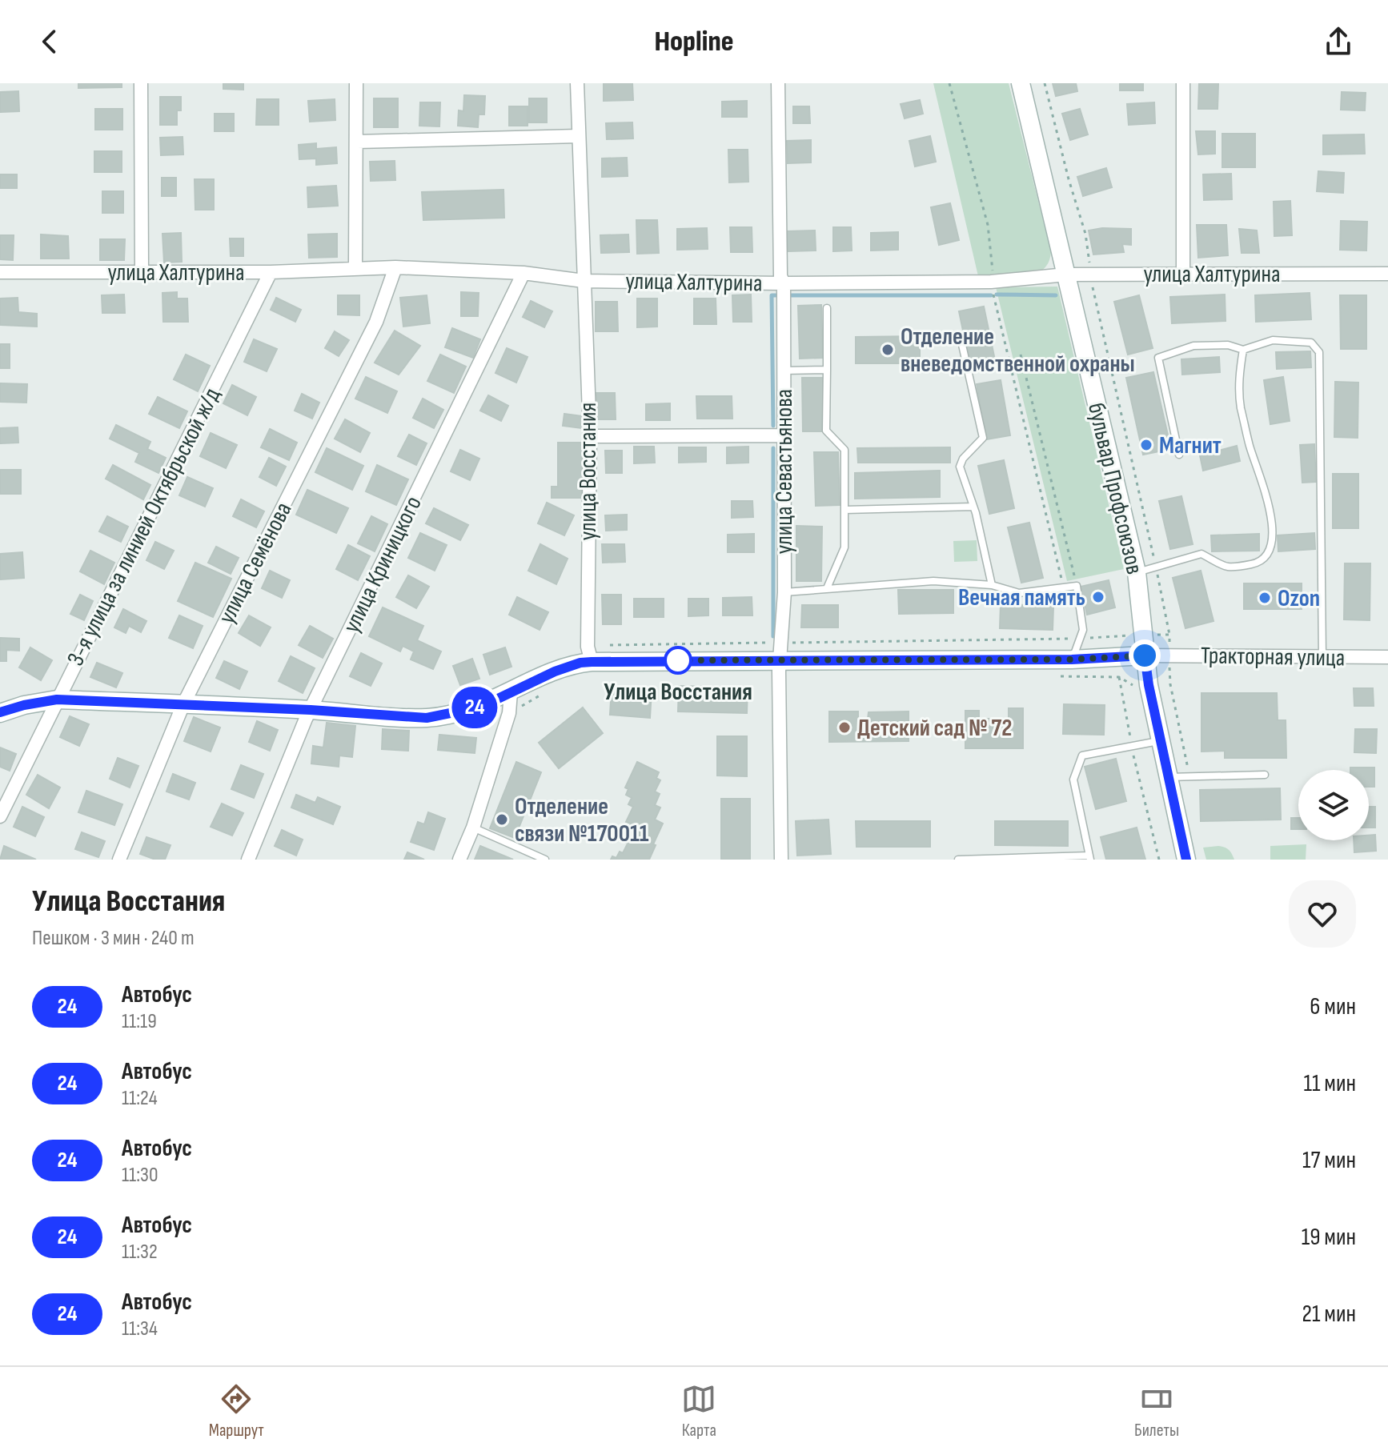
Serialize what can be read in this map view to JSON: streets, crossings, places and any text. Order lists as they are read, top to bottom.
{
  "streets": {
    "main road": ["бульвар Профсоюзов", "Тракторная улица"],
    "street": [
      "улица Халтурина",
      "улица Восстания",
      "улица Севастьянова",
      "3-я улица за линией Октябрьской ж/д",
      "улица Семёнова",
      "улица Криницкого"
    ]
  },
  "crossings": [
    ["улица Халтурина", "улица Восстания"],
    ["улица Халтурина", "улица Севастьянова"],
    ["улица Халтурина", "бульвар Профсоюзов"],
    ["улица Халтурина", "3-я улица за линией Октябрьской ж/д"],
    ["улица Халтурина", "улица Семёнова"],
    ["улица Халтурина", "улица Криницкого"],
    ["улица Восстания", "Тракторная улица"],
    ["улица Севастьянова", "Тракторная улица"],
    ["бульвар Профсоюзов", "Тракторная улица"],
    ["3-я улица за линией Октябрьской ж/д", "Тракторная улица"],
    ["улица Семёнова", "Тракторная улица"],
    ["улица Криницкого", "Тракторная улица"]
  ],
  "places": [
    "Отделение вневедомственной охраны",
    "Магнит",
    "Вечная память",
    "Ozon",
    "Улица Восстания",
    "Детский сад № 72",
    "Отделение связи №170011"
  ],
  "lines": ["bus line 24"],
  "page": {
    "header": "Hopline",
    "on_map": "24",
    "heading": ["Улица Восстания", "Пешком · 3 мин · 240 m"],
    "list": [
      {
        "mark": "24",
        "name": "Автобус",
        "note": "11:19",
        "value": "6 мин"
      },
      {
        "mark": "24",
        "name": "Автобус",
        "note": "11:24",
        "value": "11 мин"
      },
      {
        "mark": "24",
        "name": "Автобус",
        "note": "11:30",
        "value": "17 мин"
      },
      {
        "mark": "24",
        "name": "Автобус",
        "note": "11:32",
        "value": "19 мин"
      },
      {
        "mark": "24",
        "name": "Автобус",
        "note": "11:34",
        "value": "21 мин"
      }
    ],
    "tabs": ["Маршрут", "Карта", "Билеты"]
  }
}
